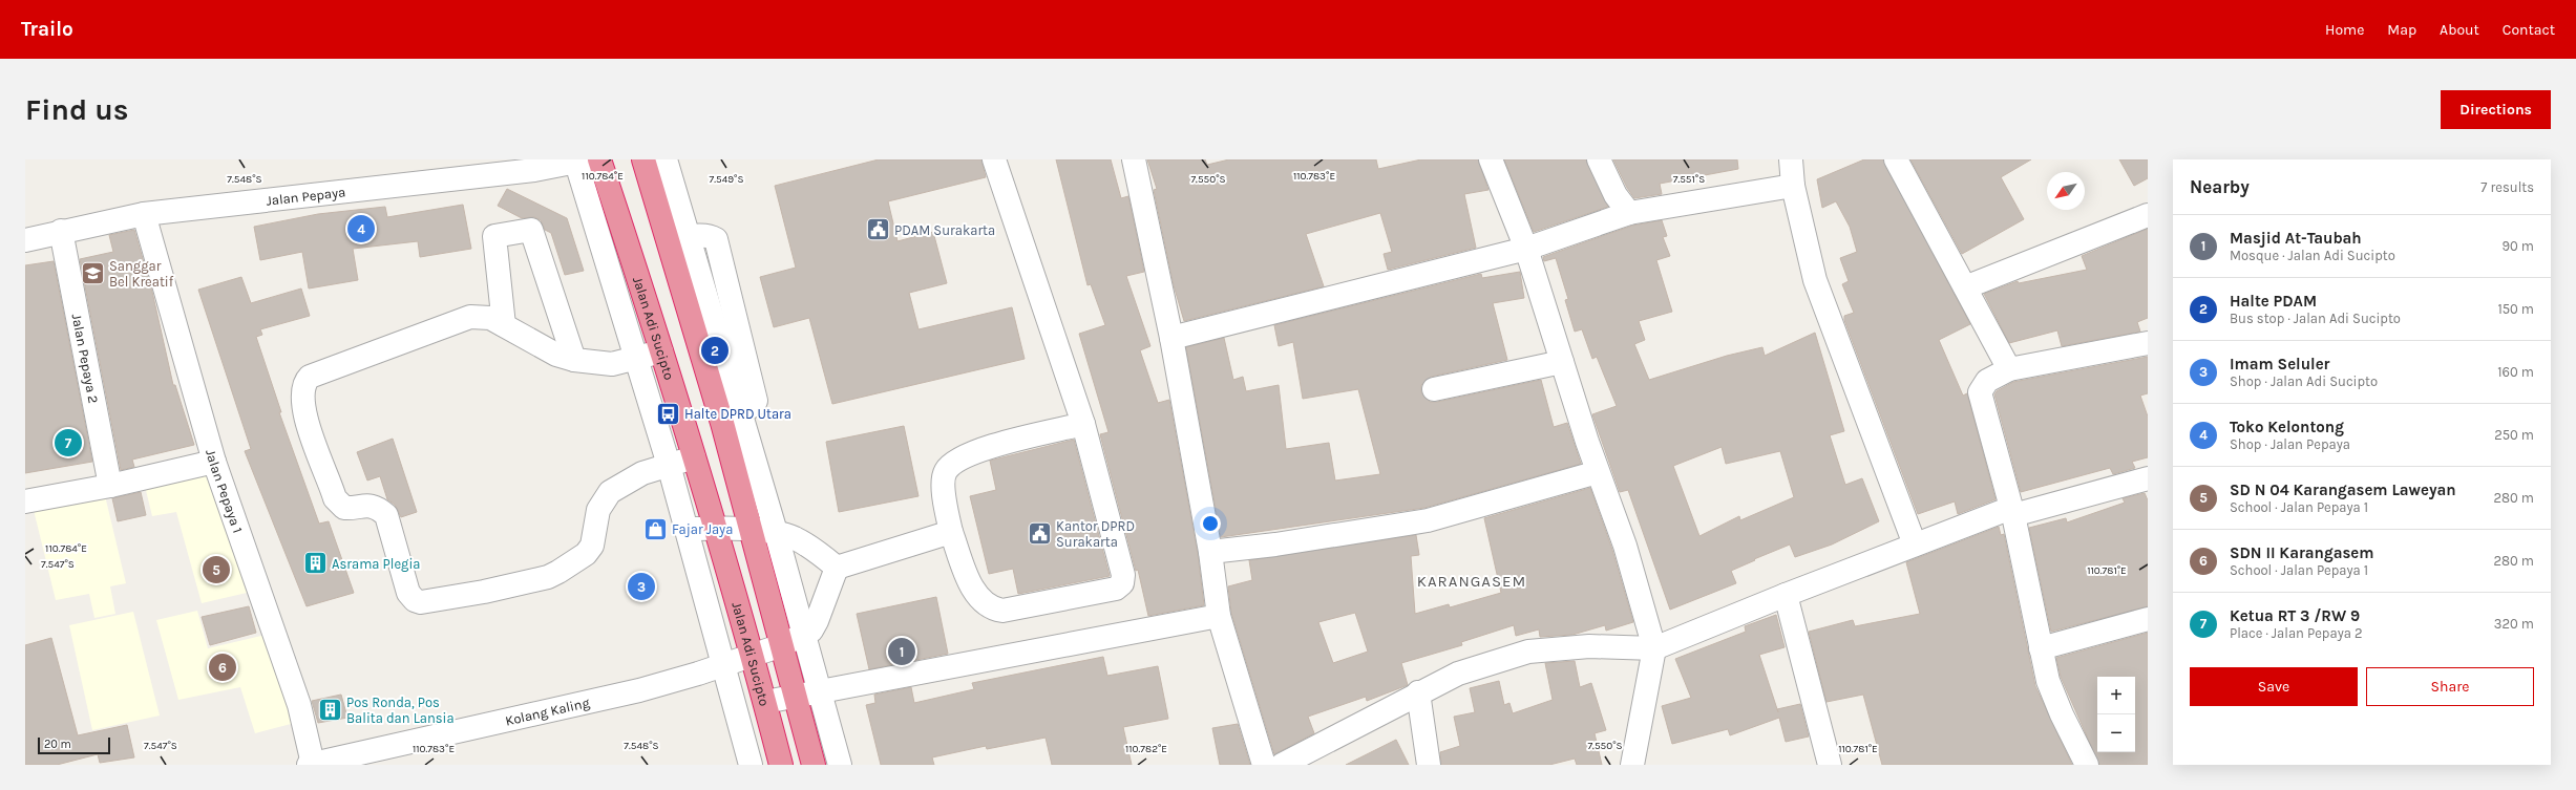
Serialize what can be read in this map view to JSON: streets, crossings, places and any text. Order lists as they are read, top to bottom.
{
  "streets": {
    "highway": ["Jalan Adi Sucipto"],
    "street": [
      "Jalan Pepaya",
      "Jalan Pepaya 2",
      "Jalan Pepaya 1",
      "Kolang Kaling"
    ]
  },
  "crossings": [
    ["Jalan Pepaya", "Jalan Adi Sucipto"],
    ["Jalan Pepaya", "Jalan Pepaya 2"],
    ["Jalan Pepaya", "Jalan Pepaya 1"],
    ["Jalan Adi Sucipto", "Kolang Kaling"],
    ["Jalan Pepaya 1", "Kolang Kaling"]
  ],
  "districts": ["KARANGASEM"],
  "places": {
    "public building": ["PDAM Surakarta", "Kantor DPRD Surakarta"],
    "school or university": ["Sanggar Bel Kreatif"],
    "bus stop": ["Halte DPRD Utara"],
    "shop": ["Fajar Jaya"],
    "building": ["Asrama Plegia", "Pos Ronda, Pos Balita dan Lansia"]
  },
  "scale_bar": "20 m",
  "north": "bottom left",
  "page": {
    "header": "Trailo",
    "nav": [
      "Home",
      "Map",
      "About",
      "Contact"
    ],
    "buttons": [
      "Directions",
      ["Save", "Share"]
    ],
    "title": "Find us",
    "heading": ["Nearby", "7 results"],
    "pins": [
      "4",
      "2",
      "7",
      "5",
      "3",
      "1",
      "6"
    ],
    "list": [
      {
        "mark": "1",
        "name": "Masjid At-Taubah",
        "note": "Mosque · Jalan Adi Sucipto",
        "value": "90 m"
      },
      {
        "mark": "2",
        "name": "Halte PDAM",
        "note": "Bus stop · Jalan Adi Sucipto",
        "value": "150 m"
      },
      {
        "mark": "3",
        "name": "Imam Seluler",
        "note": "Shop · Jalan Adi Sucipto",
        "value": "160 m"
      },
      {
        "mark": "4",
        "name": "Toko Kelontong",
        "note": "Shop · Jalan Pepaya",
        "value": "250 m"
      },
      {
        "mark": "5",
        "name": "SD N 04 Karangasem Laweyan",
        "note": "School · Jalan Pepaya 1",
        "value": "280 m"
      },
      {
        "mark": "6",
        "name": "SDN II Karangasem",
        "note": "School · Jalan Pepaya 1",
        "value": "280 m"
      },
      {
        "mark": "7",
        "name": "Ketua RT 3 /RW 9",
        "note": "Place · Jalan Pepaya 2",
        "value": "320 m"
      }
    ],
    "map_buttons": ["+", "−"],
    "scale": "20 m"
  },
  "coordinates": [
    "110.784°E",
    "110.783°E",
    "7.548°S",
    "7.549°S",
    "7.550°S",
    "7.551°S",
    "7.547°S",
    "110.781°E",
    "110.782°E"
  ]
}
